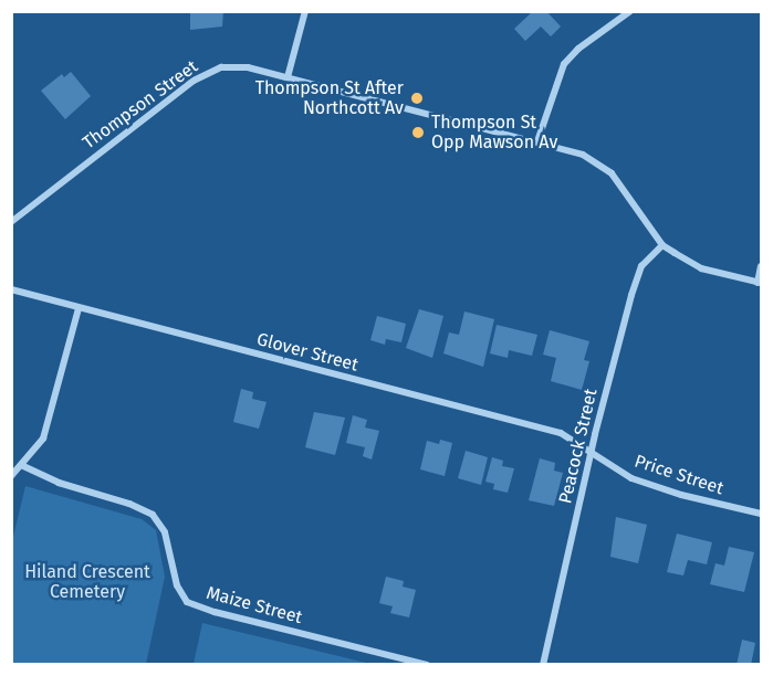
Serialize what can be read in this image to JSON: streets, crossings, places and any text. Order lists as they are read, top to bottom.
{
  "streets": {
    "street": [
      "Thompson Street",
      "Glover Street",
      "Peacock Street",
      "Price Street",
      "Maize Street"
    ]
  },
  "crossings": [
    ["Thompson Street", "Peacock Street"],
    ["Glover Street", "Peacock Street"],
    ["Glover Street", "Price Street"],
    ["Peacock Street", "Price Street"]
  ],
  "parks": ["Hiland Crescent Cemetery"],
  "places": ["Thompson St After Northcott Av", "Thompson St Opp Mawson Av"]
}
